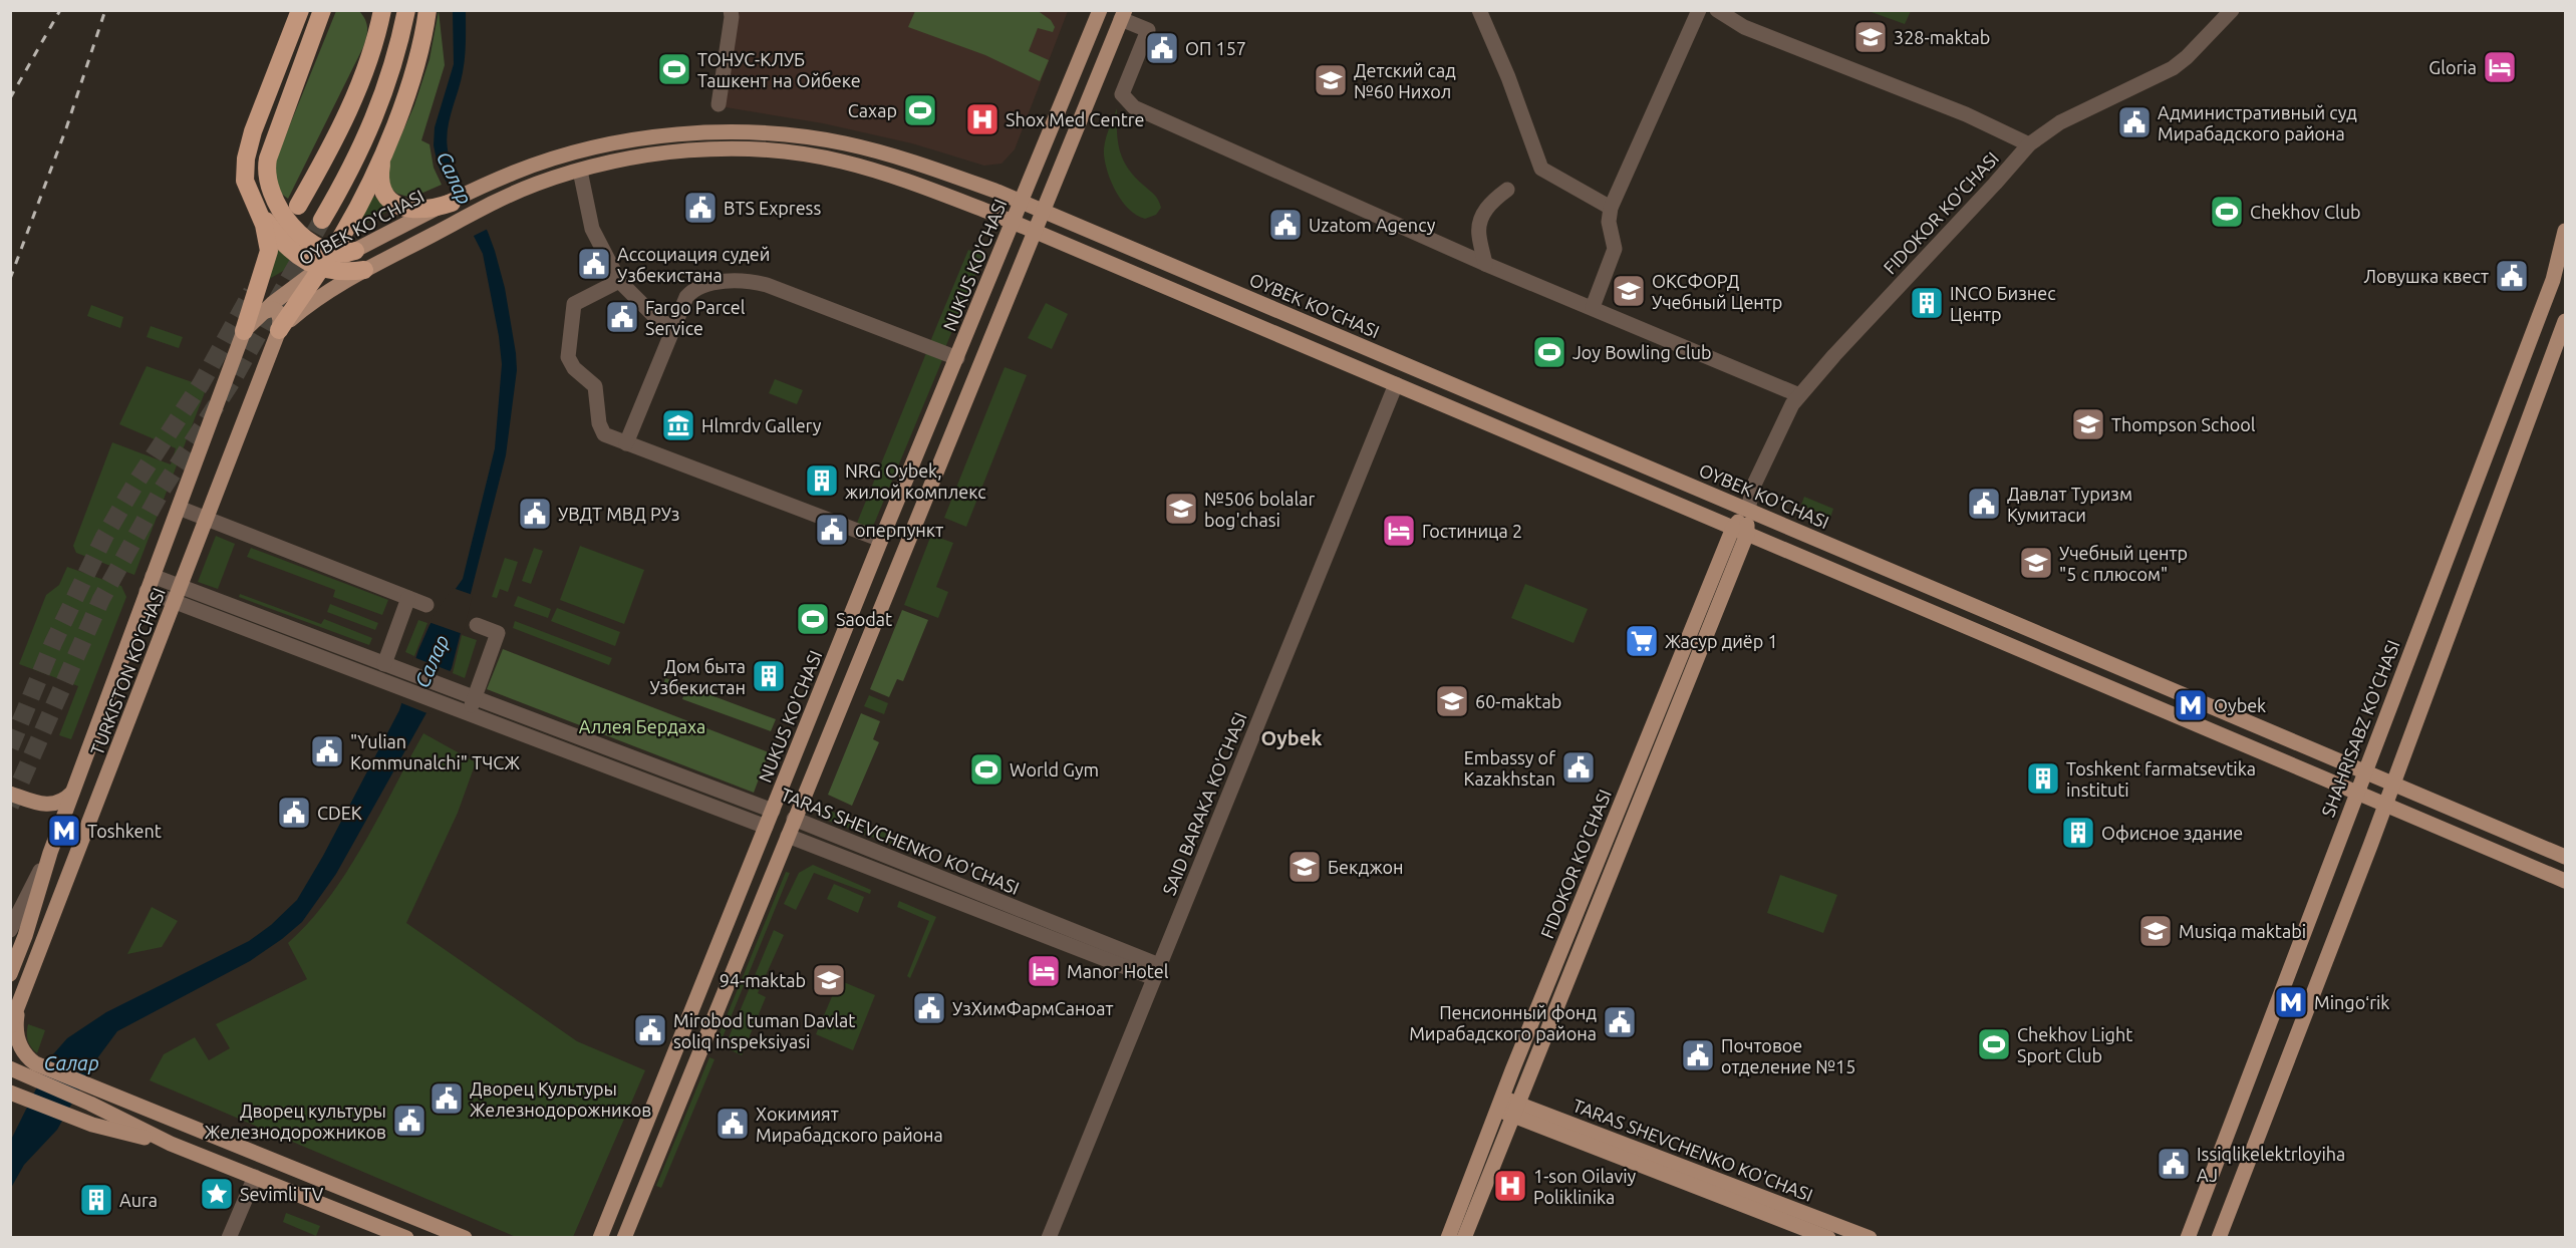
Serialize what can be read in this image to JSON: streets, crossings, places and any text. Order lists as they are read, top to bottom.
{
  "streets": {
    "main road": [
      "FIDOKOR KO'CHASI",
      "OYBEK KO'CHASI",
      "NUKUS KO'CHASI",
      "TURKISTON KO'CHASI",
      "SHAHRISABZ KO'CHASI",
      "TARAS SHEVCHENKO KO'CHASI"
    ],
    "street": ["SAID BARAKA KO'CHASI"]
  },
  "crossings": [
    ["FIDOKOR KO'CHASI", "OYBEK KO'CHASI"],
    ["FIDOKOR KO'CHASI", "TARAS SHEVCHENKO KO'CHASI"],
    ["OYBEK KO'CHASI", "NUKUS KO'CHASI"],
    ["OYBEK KO'CHASI", "TURKISTON KO'CHASI"],
    ["OYBEK KO'CHASI", "SHAHRISABZ KO'CHASI"],
    ["NUKUS KO'CHASI", "TARAS SHEVCHENKO KO'CHASI"],
    ["TURKISTON KO'CHASI", "TARAS SHEVCHENKO KO'CHASI"],
    ["SAID BARAKA KO'CHASI", "TARAS SHEVCHENKO KO'CHASI"]
  ],
  "districts": ["Oybek"],
  "water": ["Салар"],
  "parks": ["Аллея Бердаха"],
  "places": {
    "school or university": [
      "328-maktab",
      "Детский сад №60 Нихол",
      "ОКСФОРД Учебный Центр",
      "Thompson School",
      "№506 bolalar bog'chasi",
      "Учебный центр \"5 с плюсом\"",
      "60-maktab",
      "Бекджон",
      "Musiqa maktabi",
      "94-maktab"
    ],
    "public building": [
      "ОП 157",
      "Административный суд Мирабадского района",
      "BTS Express",
      "Uzatom Agency",
      "Ассоциация судей Узбекистана",
      "Ловушка квест",
      "Fargo Parcel Service",
      "Давлат Туризм Кумитаси",
      "УВДТ МВД РУз",
      "оперпункт",
      "\"Yulian Kommunalchi\" ТЧСЖ",
      "Embassy of Kazakhstan",
      "CDEK",
      "УзХимФармСаноат",
      "Пенсионный фонд Мирабадского района",
      "Mirobod tuman Davlat soliq inspeksiyasi",
      "Почтовое отделение №15",
      "Дворец Культуры Железнодорожников",
      "Дворец культуры Железнодорожников",
      "Хокимият Мирабадского района",
      "Issiqlikelektrloyiha AJ"
    ],
    "hotel": ["Gloria", "Гостиница 2", "Manor Hotel"],
    "sports": [
      "ТОНУС-КЛУБ Ташкент на Ойбеке",
      "Сахар",
      "Chekhov Club",
      "Joy Bowling Club",
      "Saodat",
      "World Gym",
      "Chekhov Light Sport Club"
    ],
    "hospital": ["Shox Med Centre", "1-son Oilaviy Poliklinika"],
    "building": [
      "INCO Бизнес Центр",
      "NRG Oybek, жилой комплекс",
      "Дом быта Узбекистан",
      "Toshkent farmatsevtika instituti",
      "Офисное здание",
      "Aura"
    ],
    "museum": ["Hlmrdv Gallery"],
    "supermarket": ["Жасур диёр 1"],
    "metro station": ["Oybek", "Toshkent", "Mingoʻrik"],
    "place": ["Sevimli TV"]
  }
}
